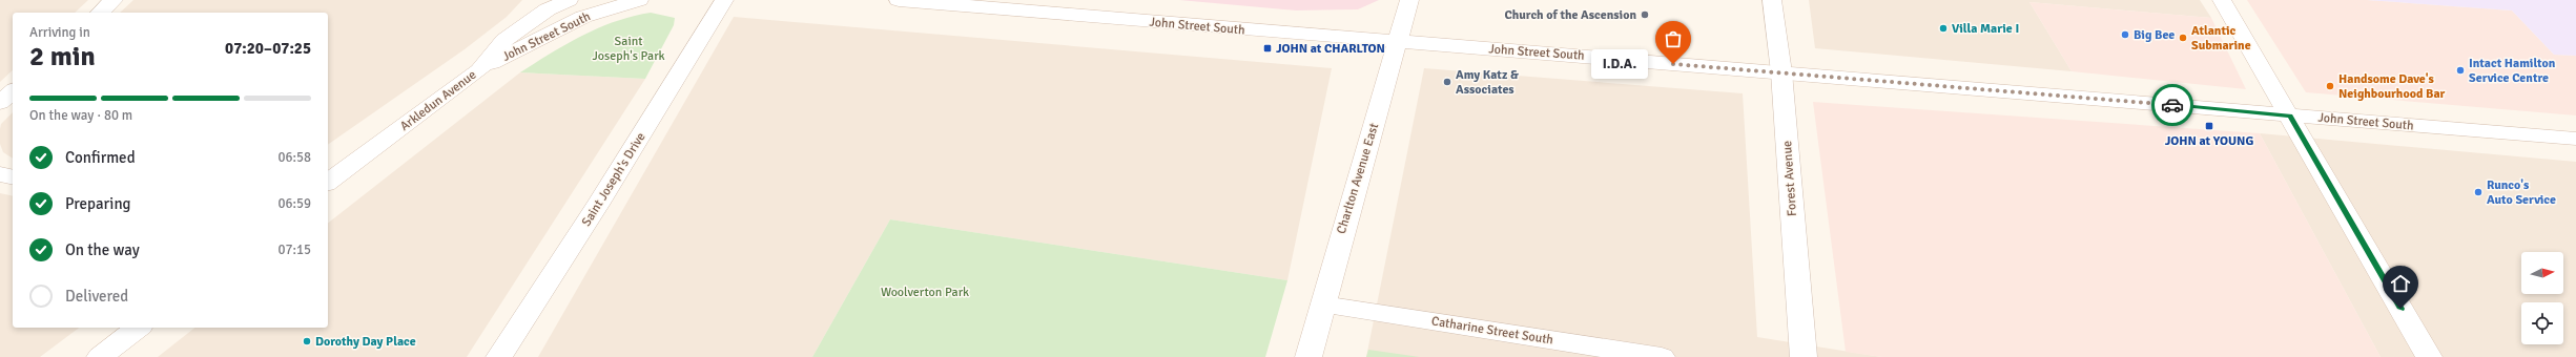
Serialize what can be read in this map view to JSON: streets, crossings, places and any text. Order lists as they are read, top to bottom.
{
  "streets": {
    "main road": [
      "John Street South",
      "Arkledun Avenue",
      "Charlton Avenue East",
      "Forest Avenue",
      "Saint Joseph's Drive",
      "Catharine Street South"
    ]
  },
  "crossings": [
    ["John Street South", "Arkledun Avenue"],
    ["John Street South", "Charlton Avenue East"],
    ["John Street South", "Forest Avenue"],
    ["Charlton Avenue East", "Catharine Street South"]
  ],
  "parks": ["Saint Joseph's Park", "Woolverton Park"],
  "places": {
    "other": [
      "Church of the Ascension",
      "Villa Marie I",
      "Big Bee",
      "Atlantic Submarine",
      "I.D.A.",
      "Intact Hamilton Service Centre",
      "Amy Katz & Associates",
      "Handsome Dave's Neighbourhood Bar",
      "Runco's Auto Service",
      "Dorothy Day Place"
    ],
    "transit": ["JOHN at CHARLTON", "JOHN at YOUNG"]
  },
  "north": "right",
  "page": {
    "heading": ["2 min", "Arriving in", "07:20–07:25"],
    "bubble": "I.D.A.",
    "bar": "On the way · 80 m",
    "list": [
      ["Confirmed", "06:58"],
      ["Preparing", "06:59"],
      ["On the way", "07:15"],
      "Delivered"
    ]
  }
}
